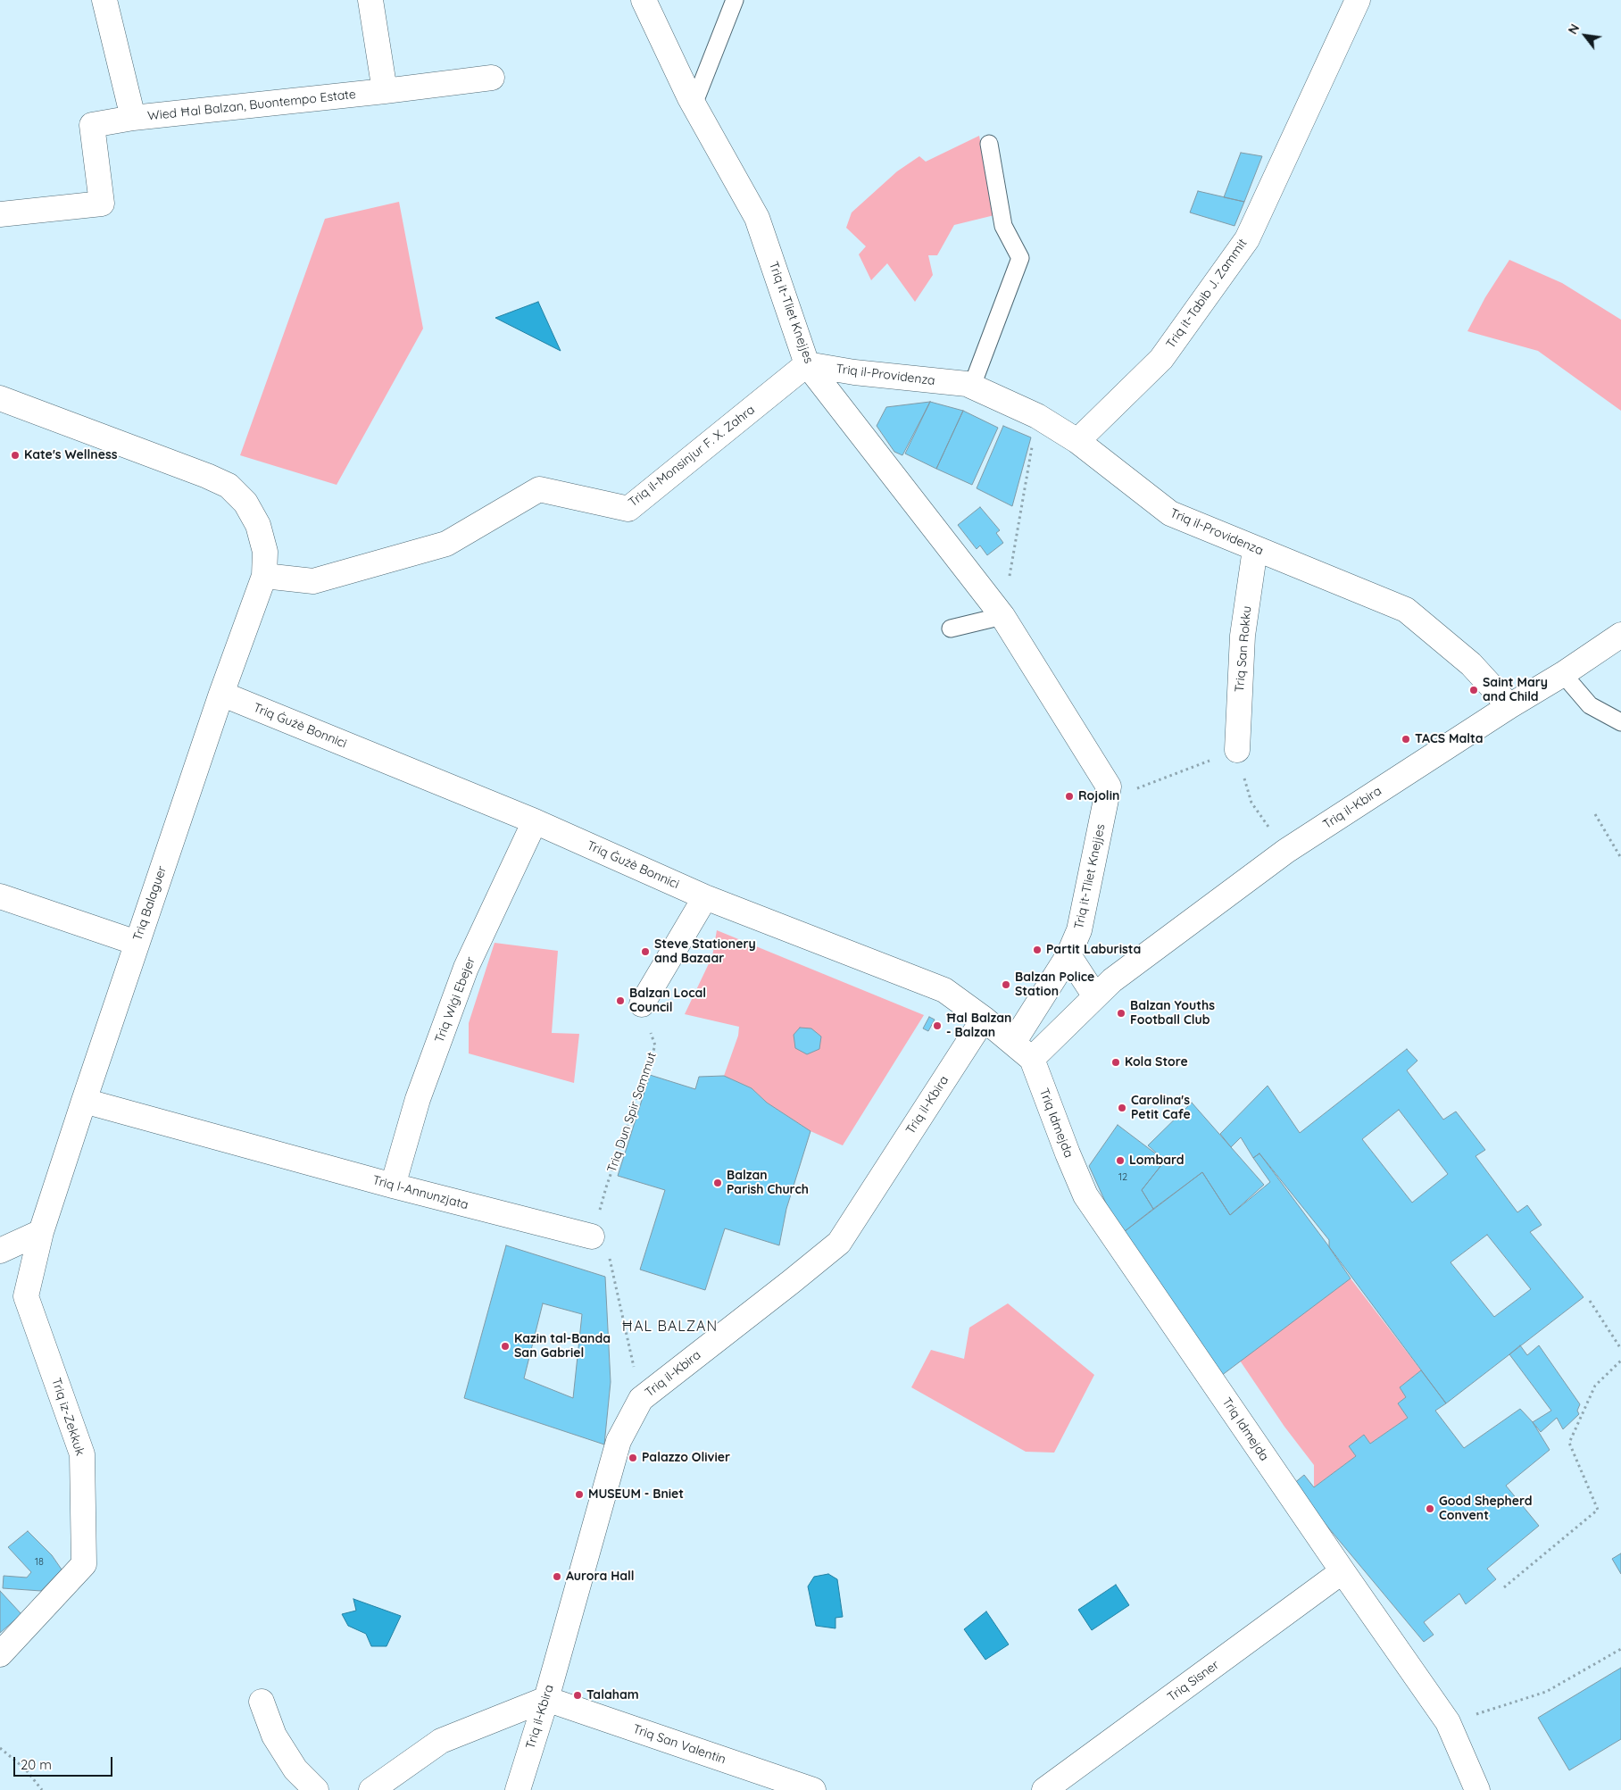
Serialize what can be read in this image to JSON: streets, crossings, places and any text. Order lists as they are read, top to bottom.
{
  "streets": {
    "street": [
      "Wied Ħal Balzan, Buontempo Estate",
      "Triq it-Tabib J. Zammit",
      "Triq it-Tliet Knejjes",
      "Triq il-Providenza",
      "Triq il-Monsinjur F. X. Zahra",
      "Triq San Rokku",
      "Triq Ġużè Bonnici",
      "Triq il-Kbira",
      "Triq Balaguer",
      "Triq Wiġi Ebejer",
      "Triq Idmejda",
      "Triq l-Annunzjata",
      "Triq iz-Zekkuk",
      "Triq Sisner",
      "Triq San Valentin"
    ],
    "path": ["Triq Dun Spir Sammut"]
  },
  "crossings": [
    ["Triq it-Tabib J. Zammit", "Triq il-Providenza"],
    ["Triq it-Tliet Knejjes", "Triq il-Providenza"],
    ["Triq it-Tliet Knejjes", "Triq il-Monsinjur F. X. Zahra"],
    ["Triq it-Tliet Knejjes", "Triq Ġużè Bonnici"],
    ["Triq il-Providenza", "Triq il-Monsinjur F. X. Zahra"],
    ["Triq il-Providenza", "Triq San Rokku"],
    ["Triq il-Providenza", "Triq il-Kbira"],
    ["Triq il-Monsinjur F. X. Zahra", "Triq Balaguer"],
    ["Triq Ġużè Bonnici", "Triq il-Kbira"],
    ["Triq Ġużè Bonnici", "Triq Balaguer"],
    ["Triq Ġużè Bonnici", "Triq Wiġi Ebejer"],
    ["Triq Ġużè Bonnici", "Triq Idmejda"],
    ["Triq il-Kbira", "Triq Idmejda"],
    ["Triq il-Kbira", "Triq San Valentin"],
    ["Triq Balaguer", "Triq l-Annunzjata"],
    ["Triq Balaguer", "Triq iz-Zekkuk"],
    ["Triq Wiġi Ebejer", "Triq l-Annunzjata"],
    ["Triq Dun Spir Sammut", "Triq l-Annunzjata"],
    ["Triq Idmejda", "Triq Sisner"]
  ],
  "districts": ["ĦAL BALZAN"],
  "places": [
    "Kate's Wellness",
    "Saint Mary and Child",
    "TACS Malta",
    "Rojolin",
    "Partit Laburista",
    "Steve Stationery and Bazaar",
    "Balzan Police Station",
    "Balzan Local Council",
    "Balzan Youths Football Club",
    "Ħal Balzan - Balzan",
    "Kola Store",
    "Carolina's Petit Cafe",
    "Lombard",
    "Balzan Parish Church",
    "Kazin tal-Banda San Gabriel",
    "Palazzo Olivier",
    "MUSEUM - Bniet",
    "Good Shepherd Convent",
    "Aurora Hall",
    "Talaham"
  ],
  "house_numbers": ["12", "18"],
  "scale_bar": "20 m",
  "north": "top left"
}
